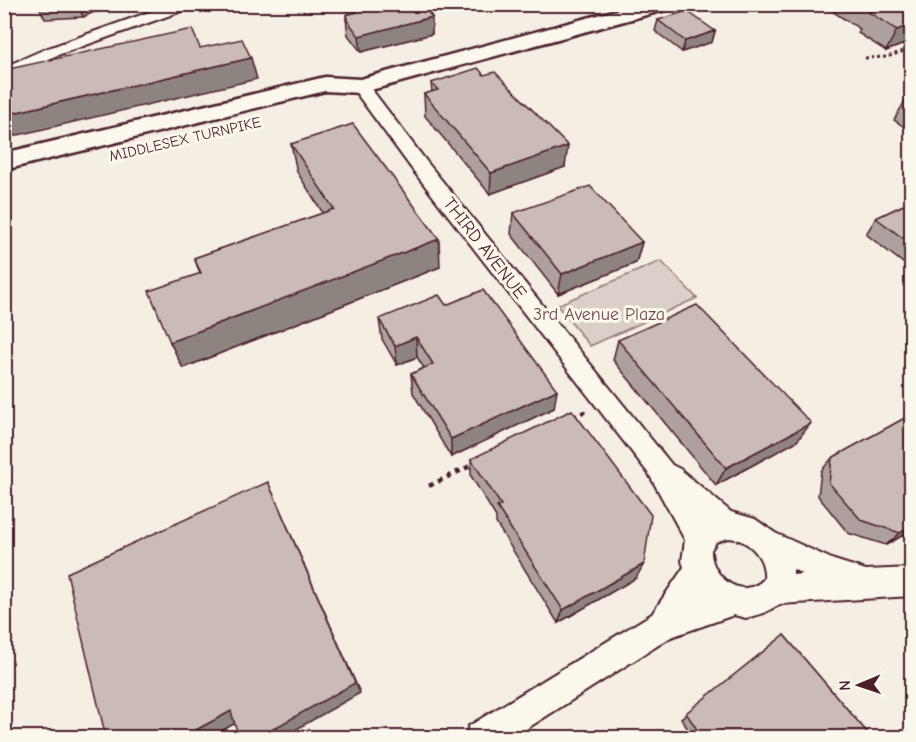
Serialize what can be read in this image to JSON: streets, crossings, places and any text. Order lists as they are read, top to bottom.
{
  "streets": {
    "main road": ["MIDDLESEX TURNPIKE"],
    "street": ["THIRD AVENUE"]
  },
  "crossings": [
    ["MIDDLESEX TURNPIKE", "THIRD AVENUE"]
  ],
  "parks": ["3rd Avenue Plaza"],
  "north": "left"
}
